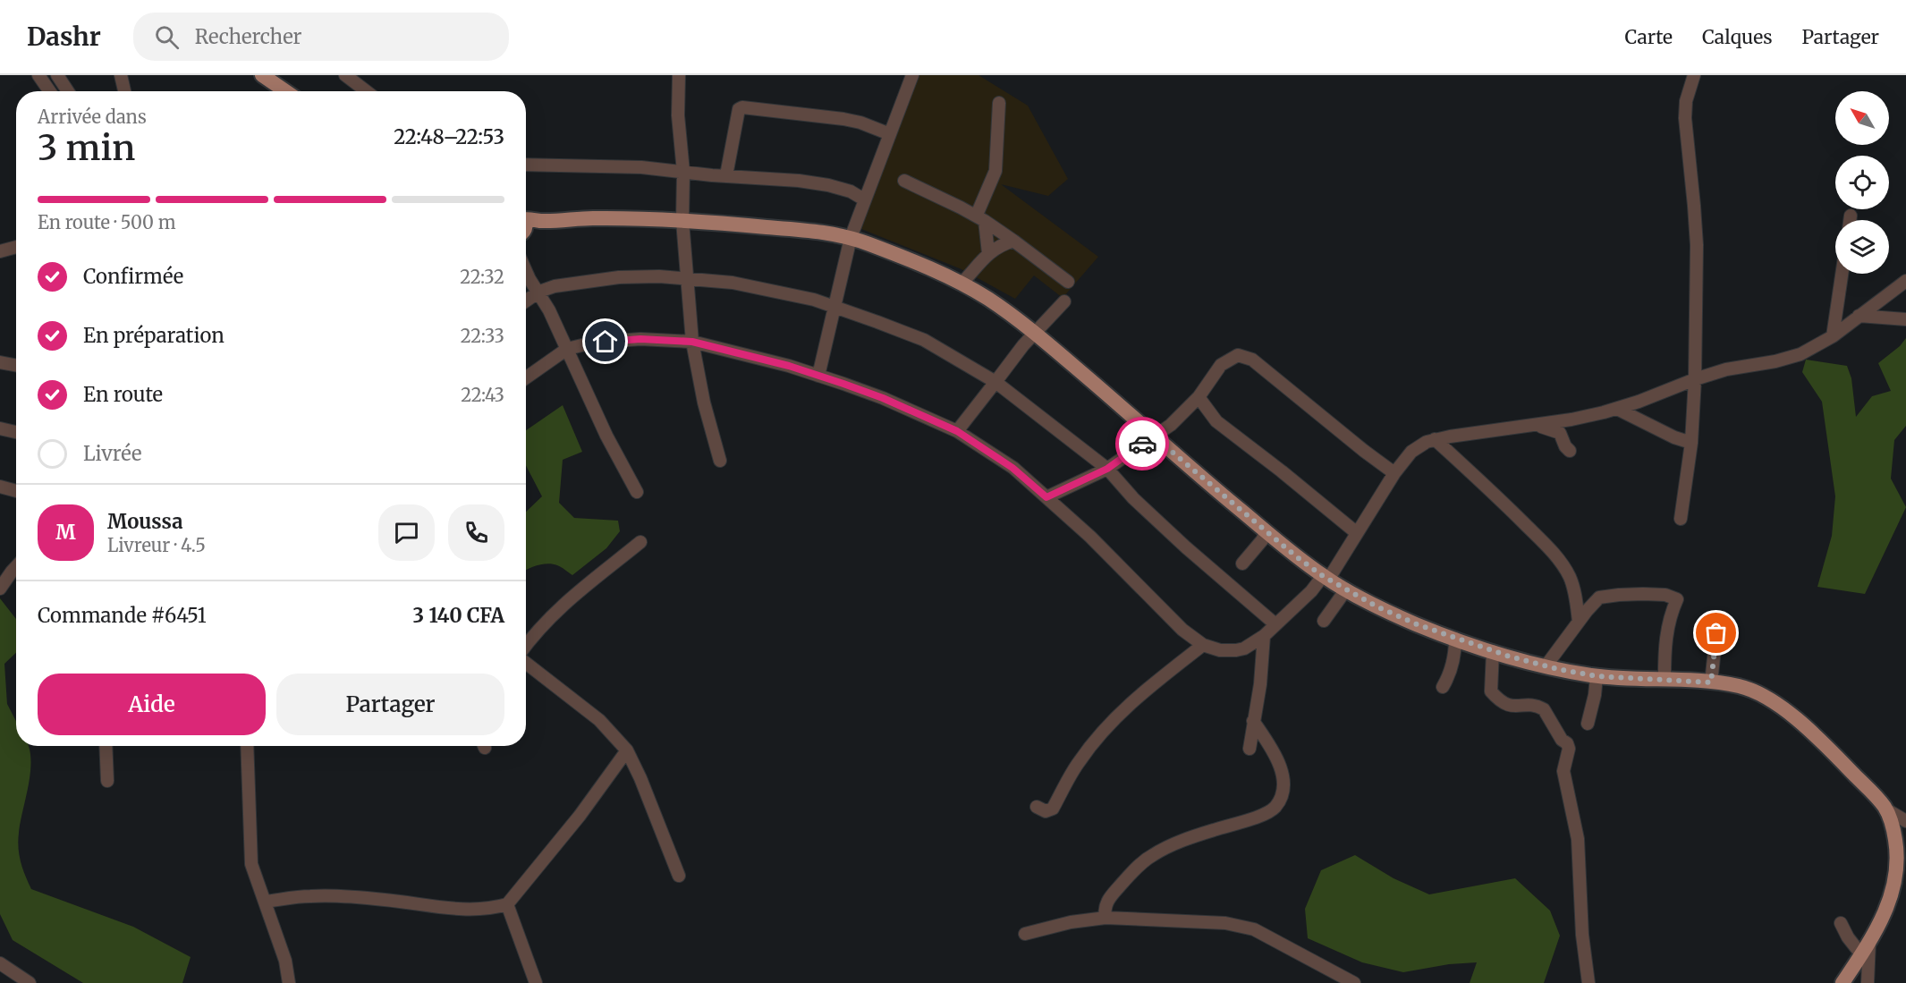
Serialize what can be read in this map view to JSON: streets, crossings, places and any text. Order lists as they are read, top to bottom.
{
  "north": "top left",
  "page": {
    "header": "Dashr",
    "search": "Rechercher",
    "nav": ["Carte", "Calques", "Partager"],
    "heading": ["3 min", "Arrivée dans", "22:48–22:53"],
    "panel": [
      "Moussa",
      "Livreur · 4.5",
      "Commande #6451",
      "3 140 CFA"
    ],
    "bar": "En route · 500 m",
    "list": [
      ["Confirmée", "22:32"],
      ["En préparation", "22:33"],
      ["En route", "22:43"],
      "Livrée"
    ],
    "round": "M",
    "buttons": ["Aide", "Partager"]
  }
}
